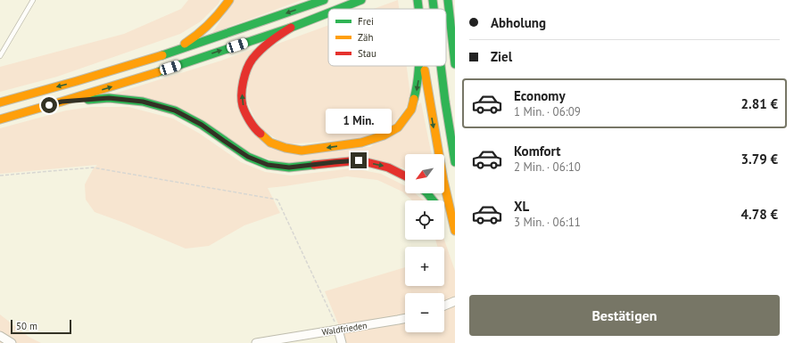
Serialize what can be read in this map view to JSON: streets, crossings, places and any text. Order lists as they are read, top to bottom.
{
  "streets": {
    "street": ["Waldfrieden"]
  },
  "legend": ["Frei", "Zäh", "Stau"],
  "scale_bar": "50 m",
  "north": "bottom left",
  "page": {
    "banner": ["Abholung", "Ziel"],
    "list": [
      {
        "name": "Economy",
        "note": "1 Min. · 06:09",
        "value": "2.81 €"
      },
      {
        "name": "Komfort",
        "note": "2 Min. · 06:10",
        "value": "3.79 €"
      },
      {
        "name": "XL",
        "note": "3 Min. · 06:11",
        "value": "4.78 €"
      }
    ],
    "bubble": "1 Min.",
    "map_buttons": ["+", "−"],
    "buttons": "Bestätigen",
    "scale": "50 m"
  }
}
